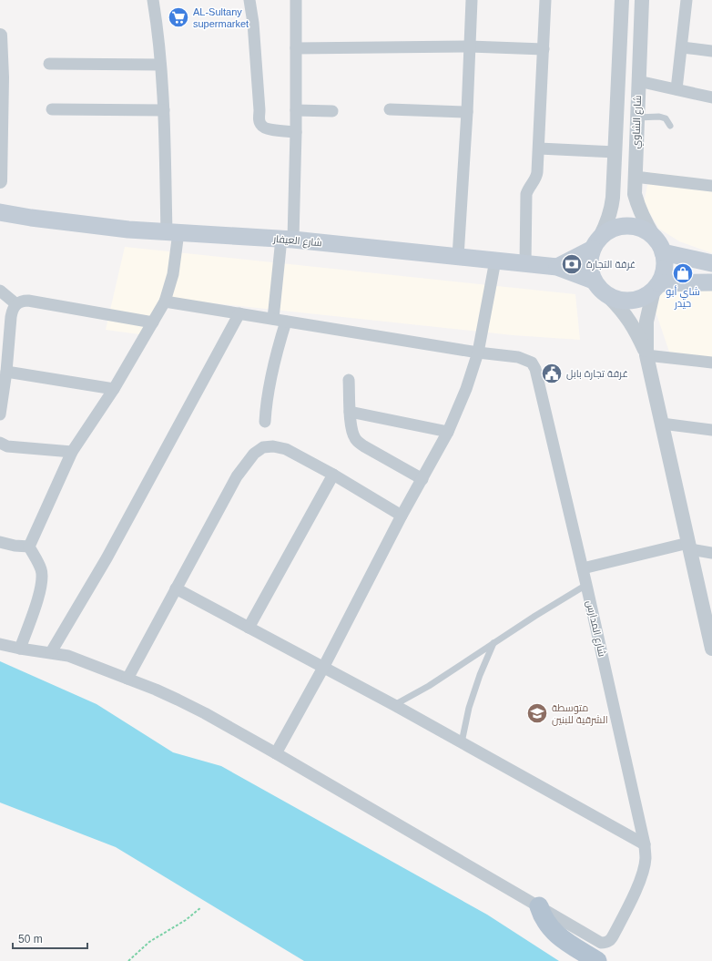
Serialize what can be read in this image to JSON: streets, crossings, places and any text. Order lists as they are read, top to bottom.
{
  "streets": {
    "main road": ["شارع العيفار"],
    "street": ["شارع الشاوي", "شارع المدارس"]
  },
  "crossings": [
    ["شارع الشاوي", "شارع العيفار"]
  ],
  "places": {
    "supermarket": ["AL-Sultany supermarket"],
    "bank": ["غرفة التجارة"],
    "shop": ["شاي أبو حيدر"],
    "public building": ["غرفة تجارة بابل"],
    "school or university": ["متوسطة الشرقية للبنين"]
  },
  "scale_bar": "50 m"
}
